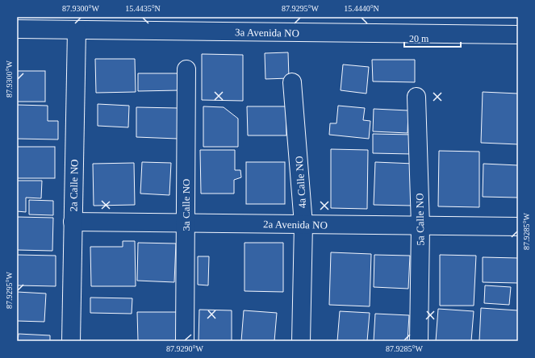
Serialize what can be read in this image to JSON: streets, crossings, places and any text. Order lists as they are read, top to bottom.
{
  "streets": {
    "street": [
      "3a Avenida NO",
      "4a Calle NO",
      "2a Calle NO",
      "3a Calle NO",
      "5a Calle NO",
      "2a Avenida NO"
    ]
  },
  "crossings": [
    ["3a Avenida NO", "2a Calle NO"],
    ["4a Calle NO", "2a Avenida NO"],
    ["2a Calle NO", "2a Avenida NO"],
    ["3a Calle NO", "2a Avenida NO"],
    ["5a Calle NO", "2a Avenida NO"]
  ],
  "scale_bar": "20 m",
  "coordinates": [
    "87.9300°W",
    "15.4435°N",
    "87.9295°W",
    "15.4440°N",
    "87.9285°W",
    "87.9290°W"
  ]
}
